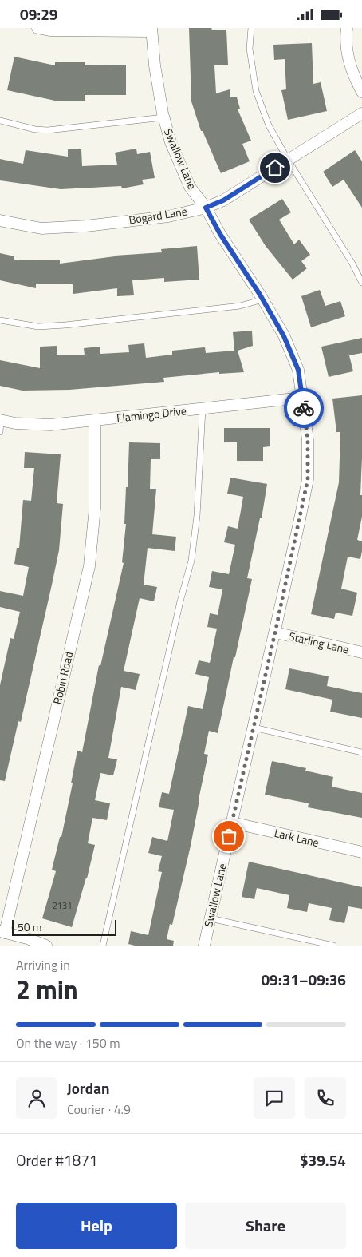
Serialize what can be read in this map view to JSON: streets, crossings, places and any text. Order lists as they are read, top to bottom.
{
  "streets": {
    "street": [
      "Swallow Lane",
      "Bogard Lane",
      "Flamingo Drive",
      "Starling Lane",
      "Robin Road",
      "Lark Lane"
    ]
  },
  "crossings": [
    ["Swallow Lane", "Bogard Lane"],
    ["Swallow Lane", "Flamingo Drive"],
    ["Swallow Lane", "Starling Lane"],
    ["Swallow Lane", "Lark Lane"],
    ["Flamingo Drive", "Robin Road"]
  ],
  "house_numbers": ["2131"],
  "scale_bar": "50 m",
  "page": {
    "status": "09:29",
    "scale": "50 m",
    "heading": ["2 min", "Arriving in", "09:31–09:36"],
    "panel": [
      "Jordan",
      "Courier · 4.9",
      "Order #1871",
      "$39.54"
    ],
    "bar": "On the way · 150 m",
    "buttons": ["Help", "Share"]
  }
}
